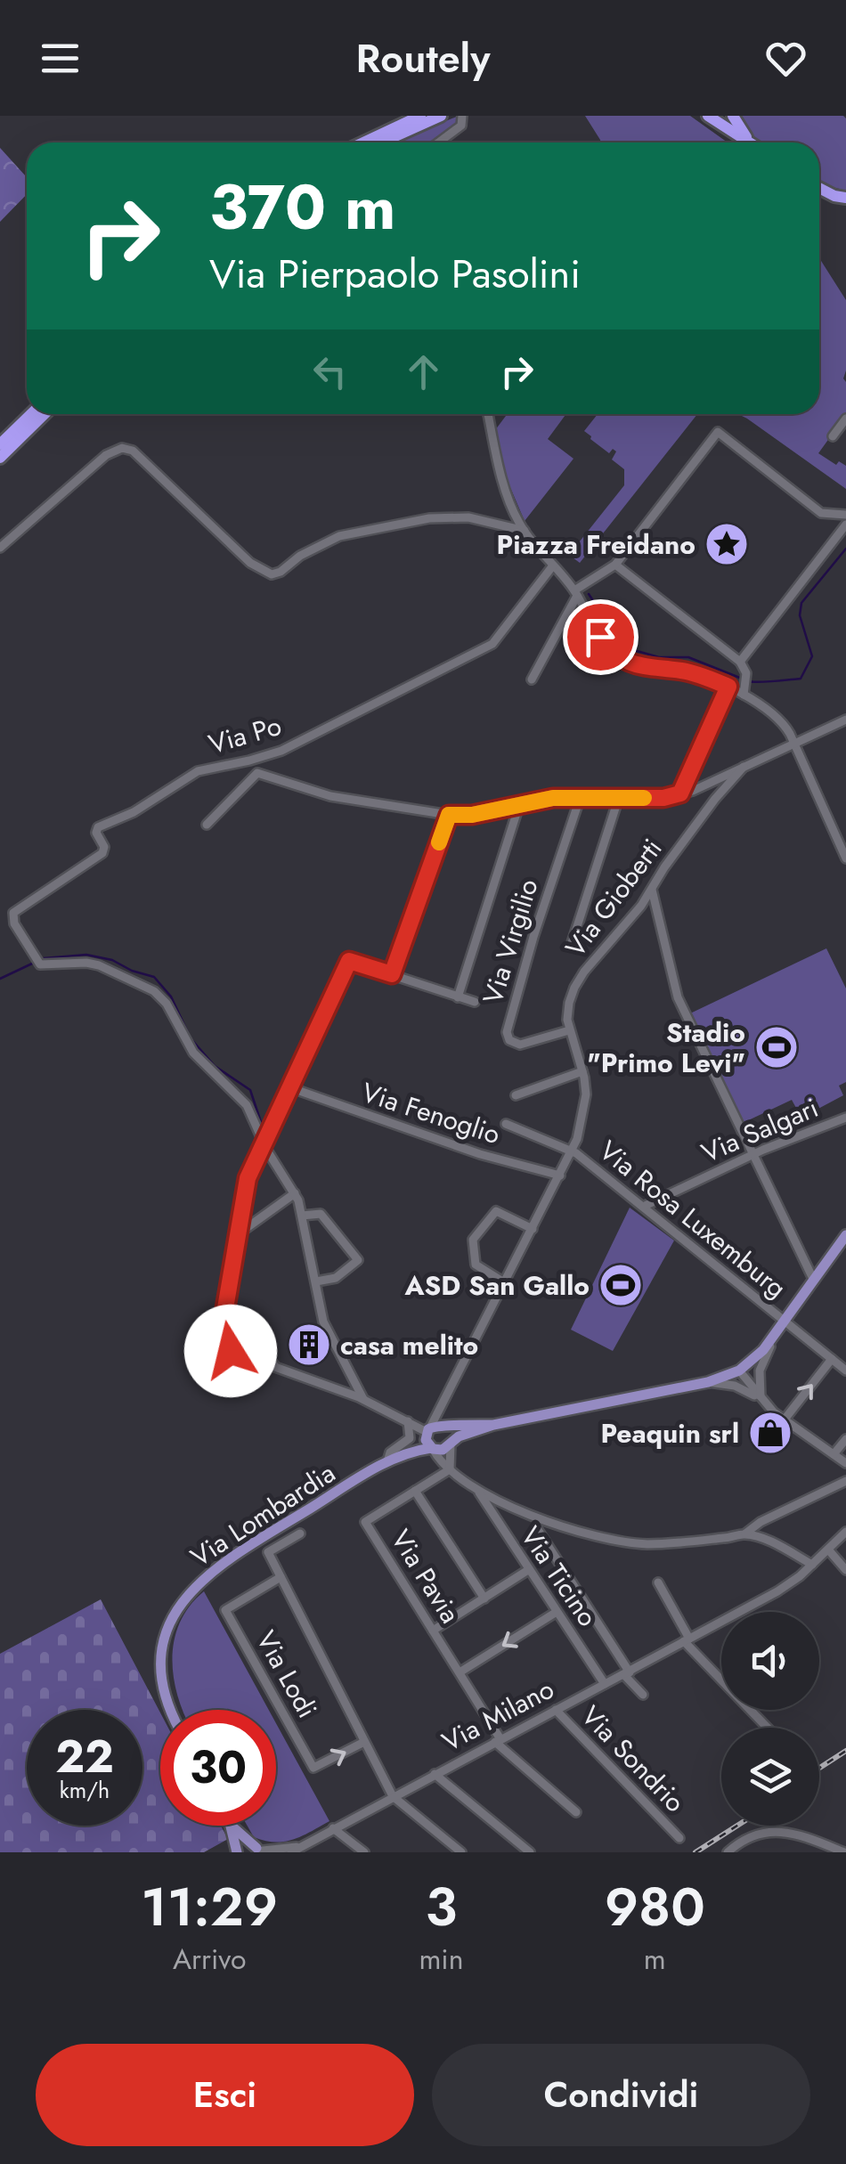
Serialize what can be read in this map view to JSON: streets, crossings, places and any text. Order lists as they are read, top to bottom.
{
  "streets": {
    "main road": ["Via Lombardia", "Via Milano"],
    "street": [
      "Via Po",
      "Via Gioberti",
      "Via Virgilio",
      "Via Fenoglio",
      "Via Salgari",
      "Via Rosa Luxemburg",
      "Via Pavia",
      "Via Ticino",
      "Via Lodi",
      "Via Sondrio"
    ]
  },
  "crossings": [
    ["Via Gioberti", "Via Virgilio"],
    ["Via Gioberti", "Via Fenoglio"],
    ["Via Gioberti", "Via Rosa Luxemburg"],
    ["Via Gioberti", "Via Lombardia"],
    ["Via Salgari", "Via Rosa Luxemburg"],
    ["Via Pavia", "Via Milano"],
    ["Via Ticino", "Via Milano"],
    ["Via Lodi", "Via Milano"],
    ["Via Milano", "Via Sondrio"]
  ],
  "places": {
    "place": ["Piazza Freidano"],
    "sports": ["Stadio \"Primo Levi\"", "ASD San Gallo"],
    "building": ["casa melito"],
    "shop": ["Peaquin srl"]
  },
  "page": {
    "header": "Routely",
    "turn": ["370 m", "Via Pierpaolo Pasolini"],
    "speed": "22 km/h",
    "limit": "30",
    "eta": [
      "11:29",
      "Arrivo",
      "3",
      "min",
      "980",
      "m"
    ],
    "buttons": ["Esci", "Condividi"]
  }
}
